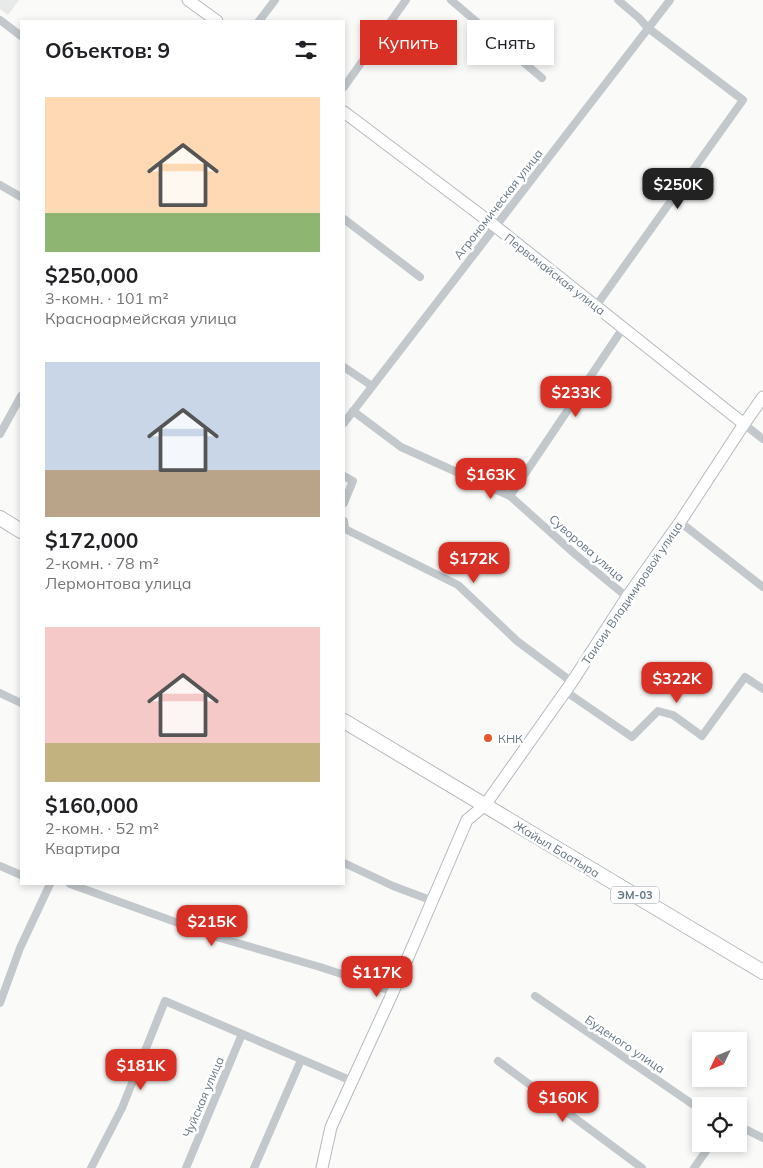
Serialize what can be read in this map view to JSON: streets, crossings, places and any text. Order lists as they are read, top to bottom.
{
  "streets": {
    "highway": ["Жайыл Баатыра", "ЭМ-03"],
    "street": [
      "Агрономическая улица",
      "Первомайская улица",
      "Суворова улица",
      "Таисии Владимировой улица",
      "Буденого улица",
      "Чуйская улица"
    ]
  },
  "crossings": [
    ["Агрономическая улица", "Первомайская улица"],
    ["Агрономическая улица", "Суворова улица"],
    ["Первомайская улица", "Таисии Владимировой улица"],
    ["Суворова улица", "Таисии Владимировой улица"],
    ["Таисии Владимировой улица", "Жайыл Баатыра"],
    ["Таисии Владимировой улица", "ЭМ-03"],
    ["Жайыл Баатыра", "ЭМ-03"]
  ],
  "places": ["КНК"],
  "north": "bottom left",
  "page": {
    "chip": ["Купить", "Снять"],
    "heading": "Объектов: 9",
    "list": [
      {
        "name": "$250,000",
        "note": "3-комн. · 101 m² · Красноармейская улица"
      },
      {
        "name": "$172,000",
        "note": "2-комн. · 78 m² · Лермонтова улица"
      },
      {
        "name": "$160,000",
        "note": "2-комн. · 52 m² · Квартира"
      }
    ],
    "price": [
      "$250K",
      "$233K",
      "$163K",
      "$172K",
      "$322K",
      "$215K",
      "$117K",
      "$181K",
      "$160K"
    ]
  }
}
